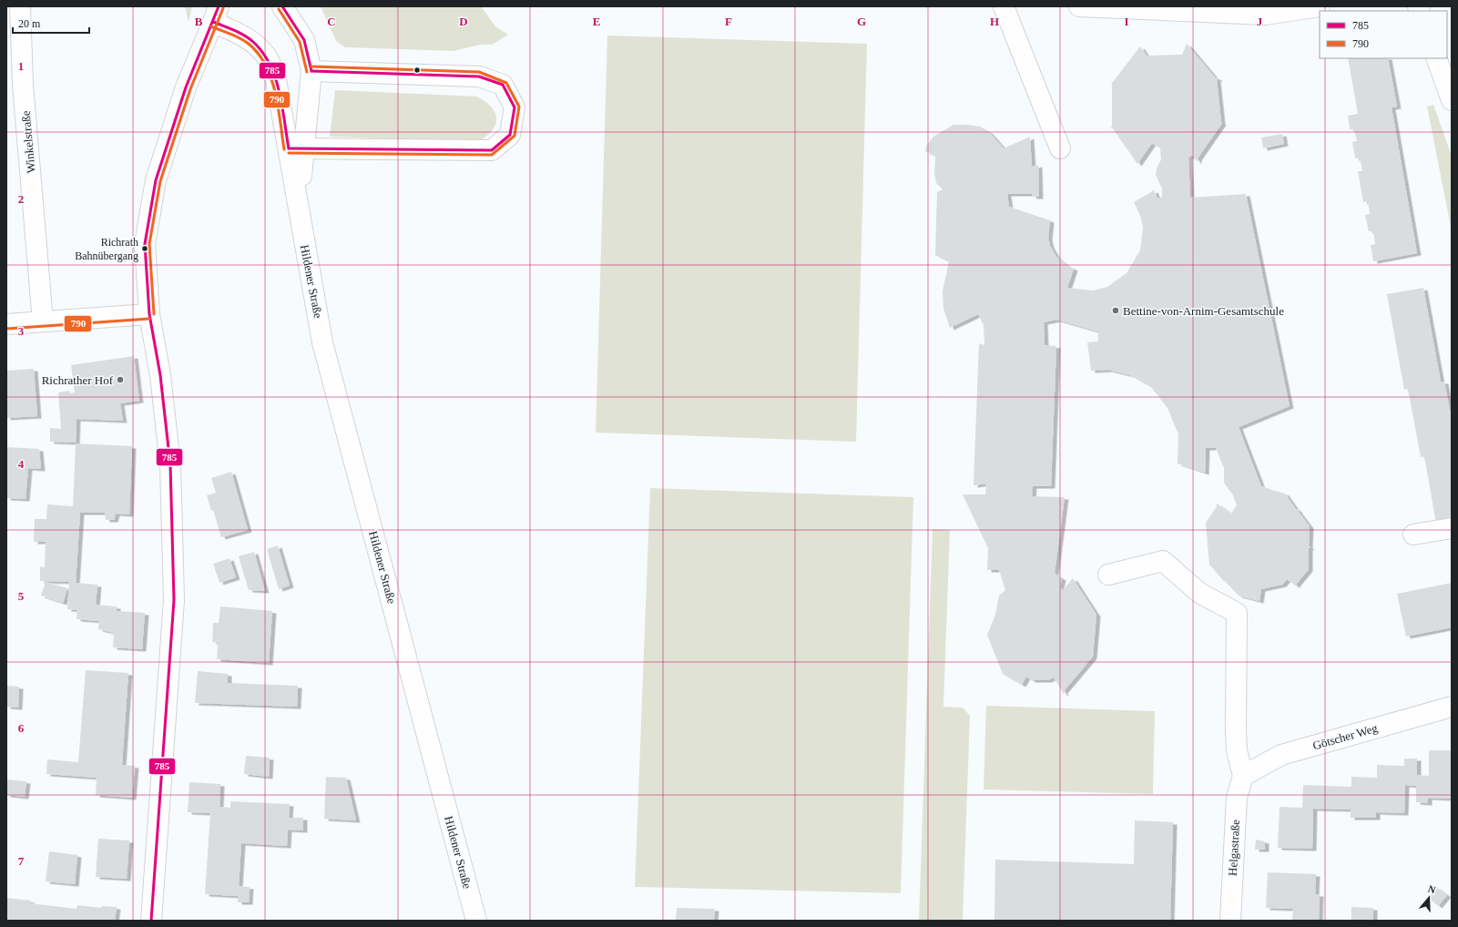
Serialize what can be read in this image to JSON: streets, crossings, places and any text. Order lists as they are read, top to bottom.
{
  "streets": {
    "street": [
      "Winkelstraße",
      "Hildener Straße",
      "Götscher Weg",
      "Helgastraße"
    ]
  },
  "crossings": [
    ["Götscher Weg", "Helgastraße"]
  ],
  "places": ["Richrath Bahnübergang", "Bettine-von-Arnim-Gesamtschule", "Richrather Hof"],
  "lines": ["transit line 785", "transit line 790"],
  "legend": ["785", "790"],
  "scale_bar": "20 m",
  "north": "top",
  "grid": {
    "columns": [
      "B",
      "C",
      "D",
      "E",
      "F",
      "G",
      "H",
      "I",
      "J"
    ],
    "rows": [
      "1",
      "2",
      "3",
      "4",
      "5",
      "6",
      "7"
    ]
  }
}
